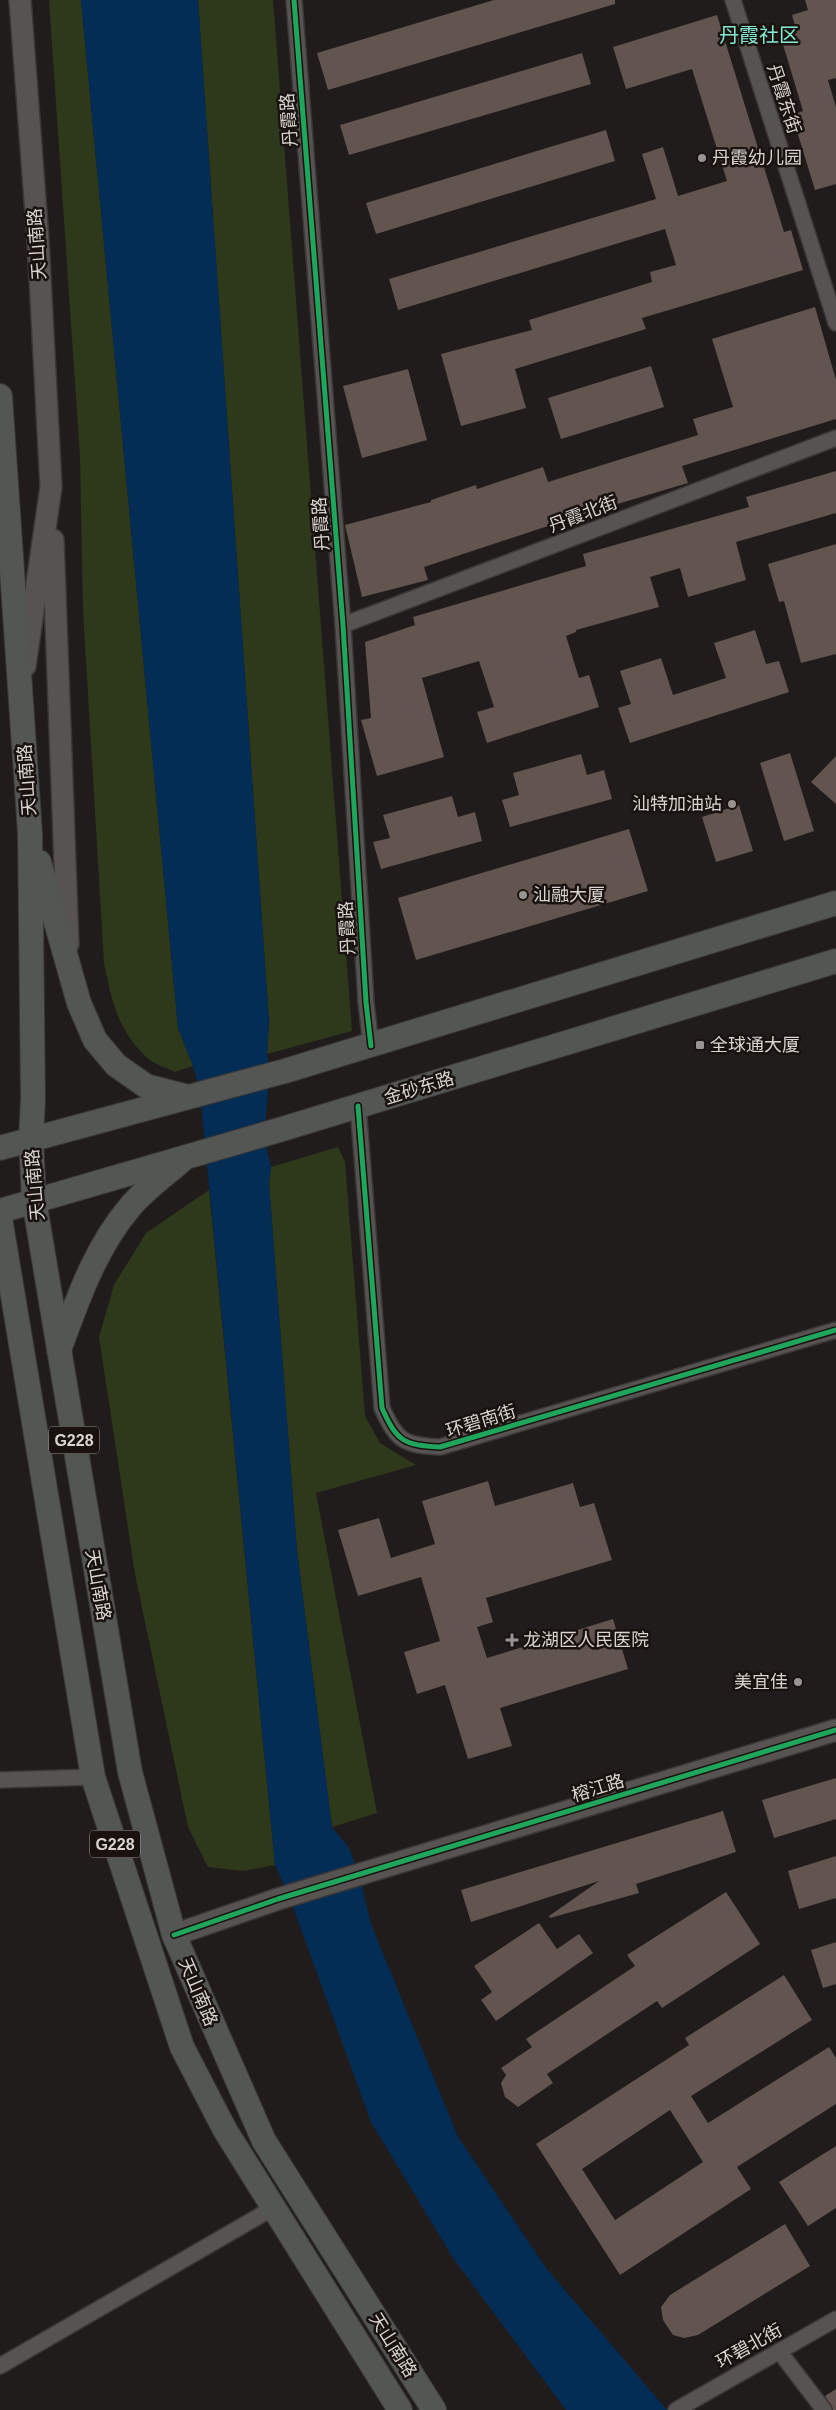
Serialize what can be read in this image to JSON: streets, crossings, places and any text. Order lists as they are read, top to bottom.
{
  "streets": {
    "main road": [
      "天山南路",
      "金砂东路",
      "G228",
      "榕江路"
    ],
    "street": [
      "丹霞东街",
      "丹霞路",
      "丹霞北街",
      "环碧南街",
      "环碧北街"
    ]
  },
  "crossings": [
    ["丹霞路", "丹霞北街"],
    ["天山南路", "金砂东路"],
    ["天山南路", "榕江路"],
    ["金砂东路", "环碧南街"]
  ],
  "districts": ["丹霞社区"],
  "places": {
    "other": [
      "丹霞幼儿园",
      "汕特加油站",
      "汕融大厦",
      "美宜佳"
    ],
    "transit": ["全球通大厦"],
    "health": ["龙湖区人民医院"]
  }
}
